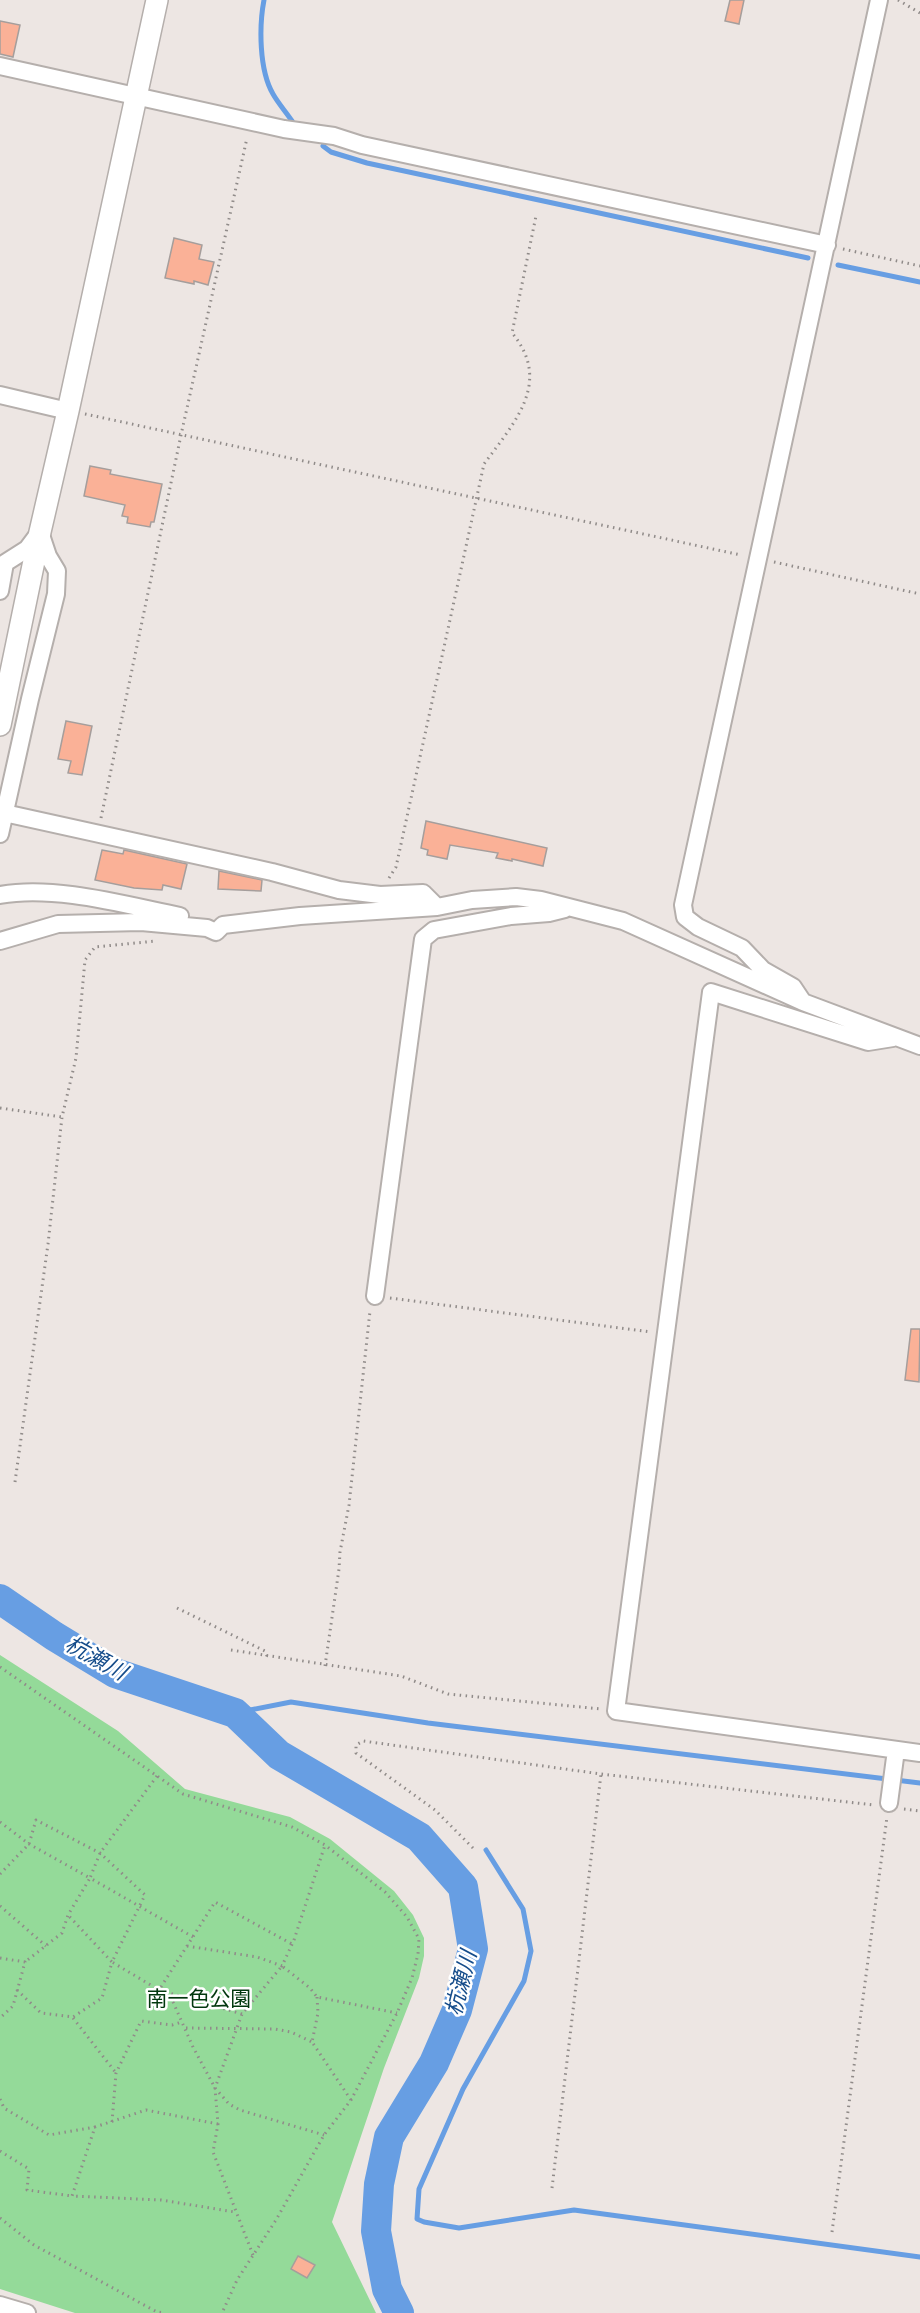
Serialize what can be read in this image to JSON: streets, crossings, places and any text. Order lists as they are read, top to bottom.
{
  "water": ["杭瀬川"],
  "parks": ["南一色公園"]
}
